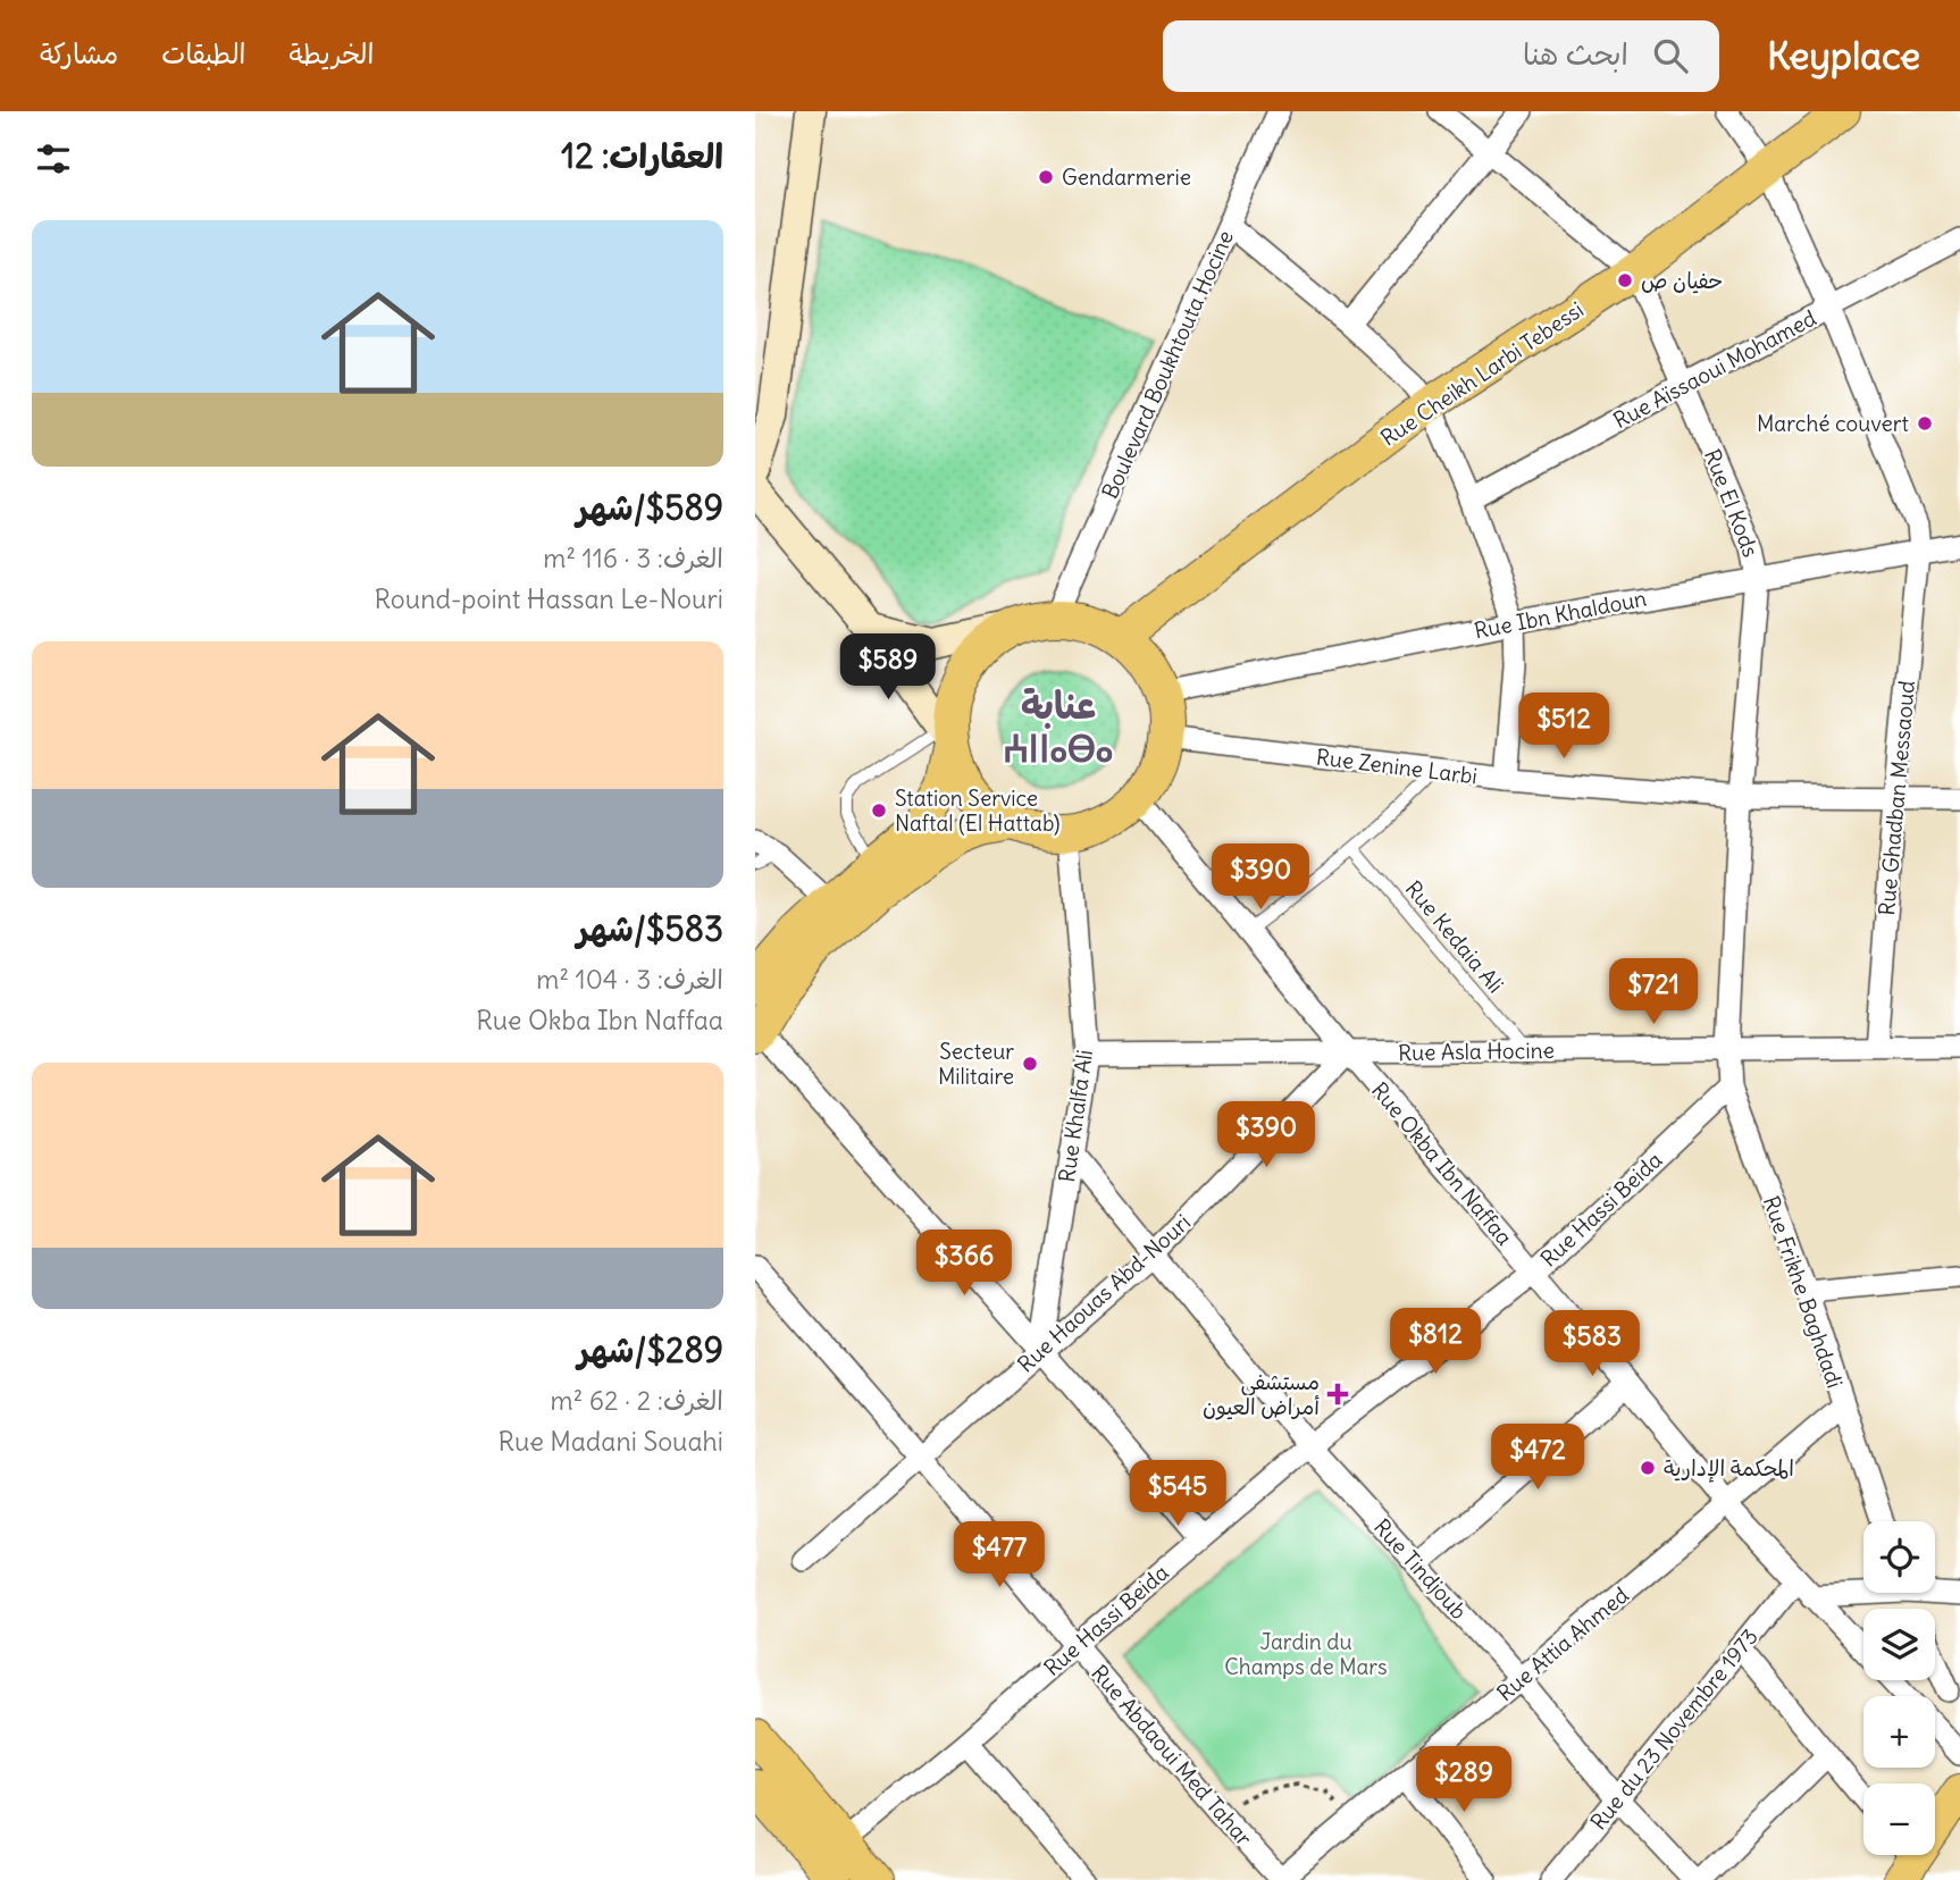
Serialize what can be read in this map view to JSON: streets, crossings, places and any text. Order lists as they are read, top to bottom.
{
  "streets": {
    "main road": ["Rue Cheikh Larbi Tebessi"],
    "street": [
      "Boulevard Boukhtouta Hocine",
      "Rue Aïssaoui Mohamed",
      "Rue El Kods",
      "Rue Ibn Khaldoun",
      "Rue Zenine Larbi",
      "Rue Ghadban Messaoud",
      "Rue Asla Hocine",
      "Rue Khalfa Ali",
      "Rue Okba Ibn Naffaa",
      "Rue Hassi Beida",
      "Rue Frikhe Baghdadi",
      "Rue Haouas Abd-Nouri",
      "Rue Tindjoub",
      "Rue Attia Ahmed",
      "Rue du 23 Novembre 1973",
      "Rue Abdaoui Med Tahar"
    ],
    "lane": ["Rue Kedaia Ali"]
  },
  "crossings": [
    ["Boulevard Boukhtouta Hocine", "Rue Cheikh Larbi Tebessi"],
    ["Boulevard Boukhtouta Hocine", "Rue Ibn Khaldoun"],
    ["Boulevard Boukhtouta Hocine", "Rue Zenine Larbi"],
    ["Boulevard Boukhtouta Hocine", "Rue Khalfa Ali"],
    ["Boulevard Boukhtouta Hocine", "Rue Okba Ibn Naffaa"],
    ["Rue Aïssaoui Mohamed", "Rue El Kods"],
    ["Rue Aïssaoui Mohamed", "Rue Ghadban Messaoud"],
    ["Rue Cheikh Larbi Tebessi", "Rue El Kods"],
    ["Rue Cheikh Larbi Tebessi", "Rue Ibn Khaldoun"],
    ["Rue Cheikh Larbi Tebessi", "Rue Zenine Larbi"],
    ["Rue Cheikh Larbi Tebessi", "Rue Ghadban Messaoud"],
    ["Rue Cheikh Larbi Tebessi", "Rue Khalfa Ali"],
    ["Rue Cheikh Larbi Tebessi", "Rue Okba Ibn Naffaa"],
    ["Rue El Kods", "Rue Ibn Khaldoun"],
    ["Rue El Kods", "Rue Zenine Larbi"],
    ["Rue El Kods", "Rue Asla Hocine"],
    ["Rue El Kods", "Rue Frikhe Baghdadi"],
    ["Rue Ibn Khaldoun", "Rue Zenine Larbi"],
    ["Rue Ibn Khaldoun", "Rue Ghadban Messaoud"],
    ["Rue Ibn Khaldoun", "Rue Khalfa Ali"],
    ["Rue Ibn Khaldoun", "Rue Okba Ibn Naffaa"],
    ["Rue Zenine Larbi", "Rue Ghadban Messaoud"],
    ["Rue Zenine Larbi", "Rue Khalfa Ali"],
    ["Rue Zenine Larbi", "Rue Okba Ibn Naffaa"],
    ["Rue Ghadban Messaoud", "Rue Asla Hocine"],
    ["Rue Kedaia Ali", "Rue Asla Hocine"],
    ["Rue Asla Hocine", "Rue Khalfa Ali"],
    ["Rue Asla Hocine", "Rue Okba Ibn Naffaa"],
    ["Rue Asla Hocine", "Rue Frikhe Baghdadi"],
    ["Rue Asla Hocine", "Rue Haouas Abd-Nouri"],
    ["Rue Khalfa Ali", "Rue Okba Ibn Naffaa"],
    ["Rue Khalfa Ali", "Rue Haouas Abd-Nouri"],
    ["Rue Khalfa Ali", "Rue Tindjoub"],
    ["Rue Okba Ibn Naffaa", "Rue Hassi Beida"],
    ["Rue Okba Ibn Naffaa", "Rue Haouas Abd-Nouri"],
    ["Rue Okba Ibn Naffaa", "Rue Attia Ahmed"],
    ["Rue Okba Ibn Naffaa", "Rue du 23 Novembre 1973"],
    ["Rue Hassi Beida", "Rue Frikhe Baghdadi"],
    ["Rue Hassi Beida", "Rue Tindjoub"],
    ["Rue Hassi Beida", "Rue Abdaoui Med Tahar"],
    ["Rue Frikhe Baghdadi", "Rue Attia Ahmed"],
    ["Rue Haouas Abd-Nouri", "Rue Tindjoub"],
    ["Rue Haouas Abd-Nouri", "Rue Abdaoui Med Tahar"],
    ["Rue Tindjoub", "Rue Attia Ahmed"],
    ["Rue Tindjoub", "Rue du 23 Novembre 1973"],
    ["Rue Attia Ahmed", "Rue Abdaoui Med Tahar"]
  ],
  "districts": ["عنابة ⵄⵏⵏⴰⴱⴰ"],
  "parks": ["Jardin du Champs de Mars"],
  "places": {
    "other": [
      "Gendarmerie",
      "حفيان ص",
      "Marché couvert",
      "Station Service Naftal (El Hattab)",
      "Secteur Militaire",
      "المحكمة الإدارية"
    ],
    "health": ["مستشفى أمراض العيون"]
  },
  "page": {
    "header": "Keyplace",
    "search": "ابحث هنا",
    "nav": ["الخريطة", "الطبقات", "مشاركة"],
    "heading": "العقارات: 12",
    "list": [
      {
        "name": "$589/شهر",
        "note": "الغرف: 3 · 116 m² · Round-point Hassan Le-Nouri"
      },
      {
        "name": "$583/شهر",
        "note": "الغرف: 3 · 104 m² · Rue Okba Ibn Naffaa"
      },
      {
        "name": "$289/شهر",
        "note": "الغرف: 2 · 62 m² · Rue Madani Souahi"
      }
    ],
    "price": [
      "$589",
      "$512",
      "$390",
      "$721",
      "$390",
      "$366",
      "$812",
      "$583",
      "$472",
      "$545",
      "$477",
      "$289"
    ],
    "map_buttons": ["+", "−"]
  }
}
